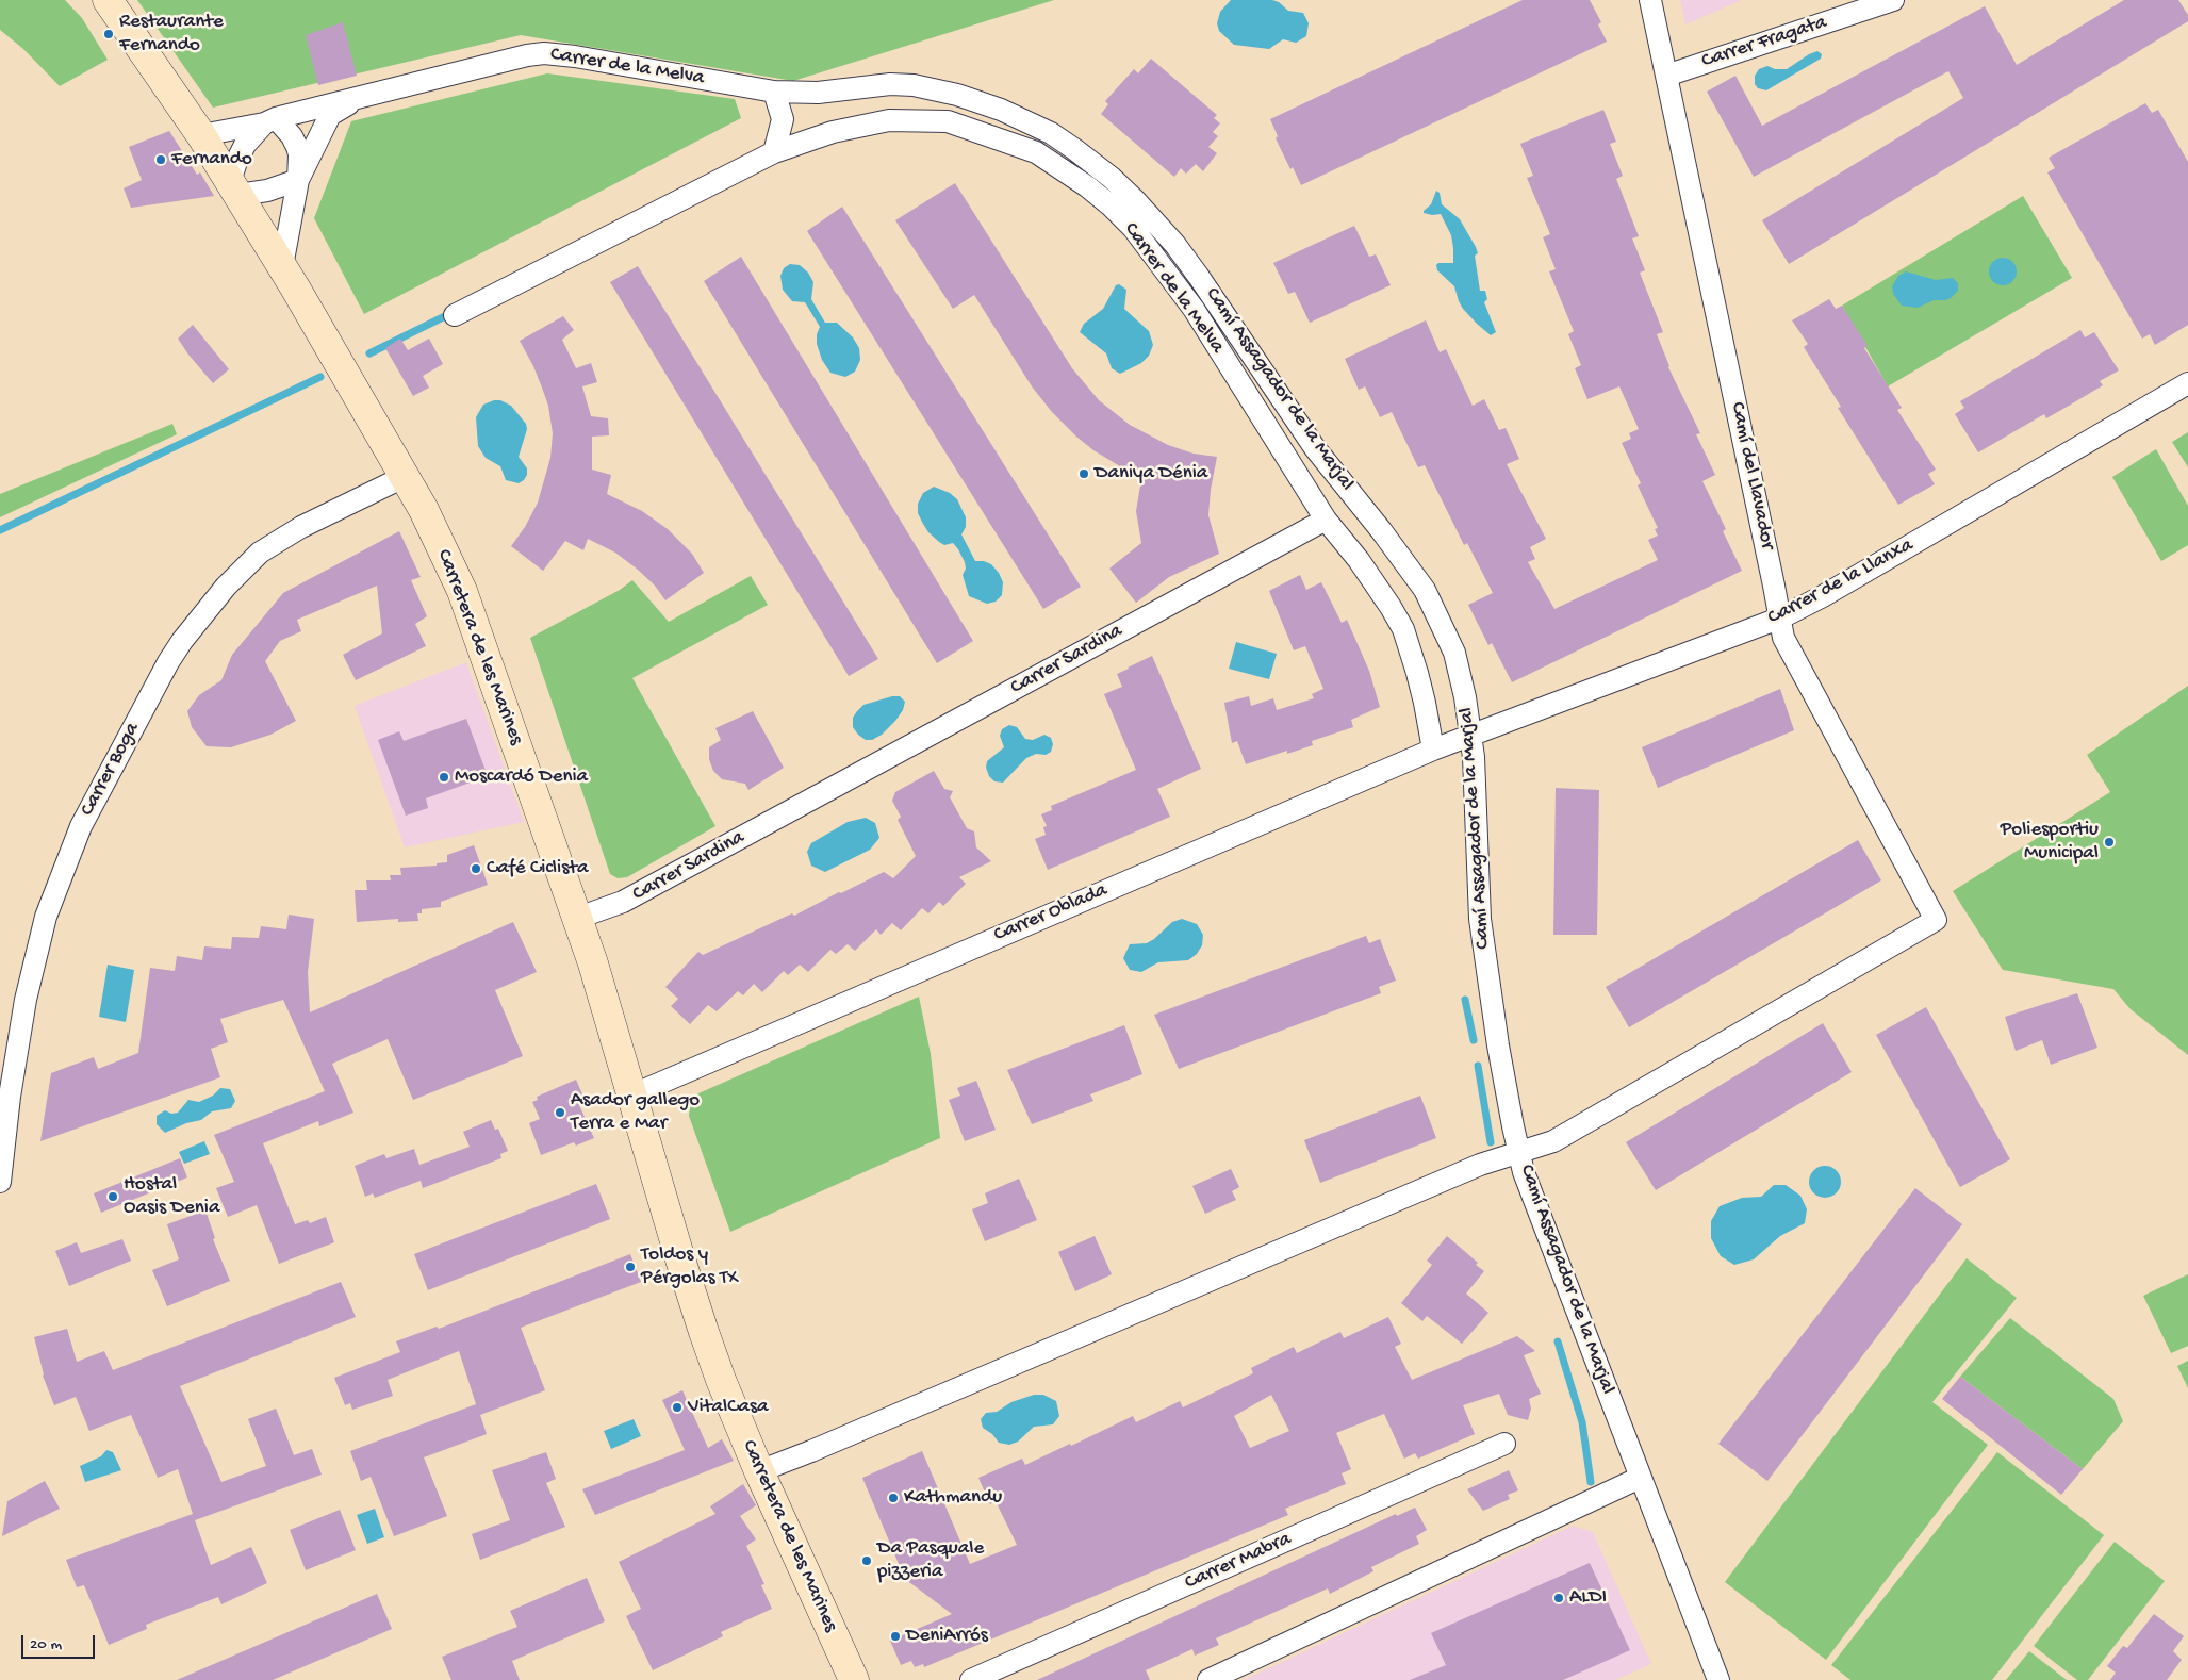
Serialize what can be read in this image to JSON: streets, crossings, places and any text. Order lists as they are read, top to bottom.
{
  "streets": {
    "main road": ["Carretera de les Marines"],
    "street": [
      "Carrer Fragata",
      "Carrer de la Melva",
      "Camí Assagador de la Marjal",
      "Camí del Llavador",
      "Carrer de la Llanxa",
      "Carrer Sardina",
      "Carrer Boga",
      "Carrer Oblada",
      "Carrer Mabra"
    ]
  },
  "crossings": [
    ["Carrer Fragata", "Camí del Llavador"],
    ["Carrer de la Melva", "Camí Assagador de la Marjal"],
    ["Carrer de la Melva", "Carretera de les Marines"],
    ["Carrer de la Melva", "Carrer Sardina"],
    ["Camí Assagador de la Marjal", "Camí del Llavador"],
    ["Camí Assagador de la Marjal", "Carrer de la Llanxa"],
    ["Camí Assagador de la Marjal", "Carrer Oblada"],
    ["Camí del Llavador", "Carrer de la Llanxa"],
    ["Carrer de la Llanxa", "Carrer Oblada"],
    ["Carretera de les Marines", "Carrer Sardina"],
    ["Carretera de les Marines", "Carrer Boga"],
    ["Carretera de les Marines", "Carrer Oblada"]
  ],
  "places": [
    "Restaurante Fernando",
    "Fernando",
    "Daniya Dénia",
    "Moscardó Denia",
    "Poliesportiu Municipal",
    "Café Ciclista",
    "Asador gallego Terra e Mar",
    "Hostal Oasis Denia",
    "Toldos y Pérgolas TX",
    "VitalCasa",
    "Kathmandu",
    "Da Pasquale pizzeria",
    "ALDI",
    "DeniArrós"
  ],
  "scale_bar": "20 m"
}
